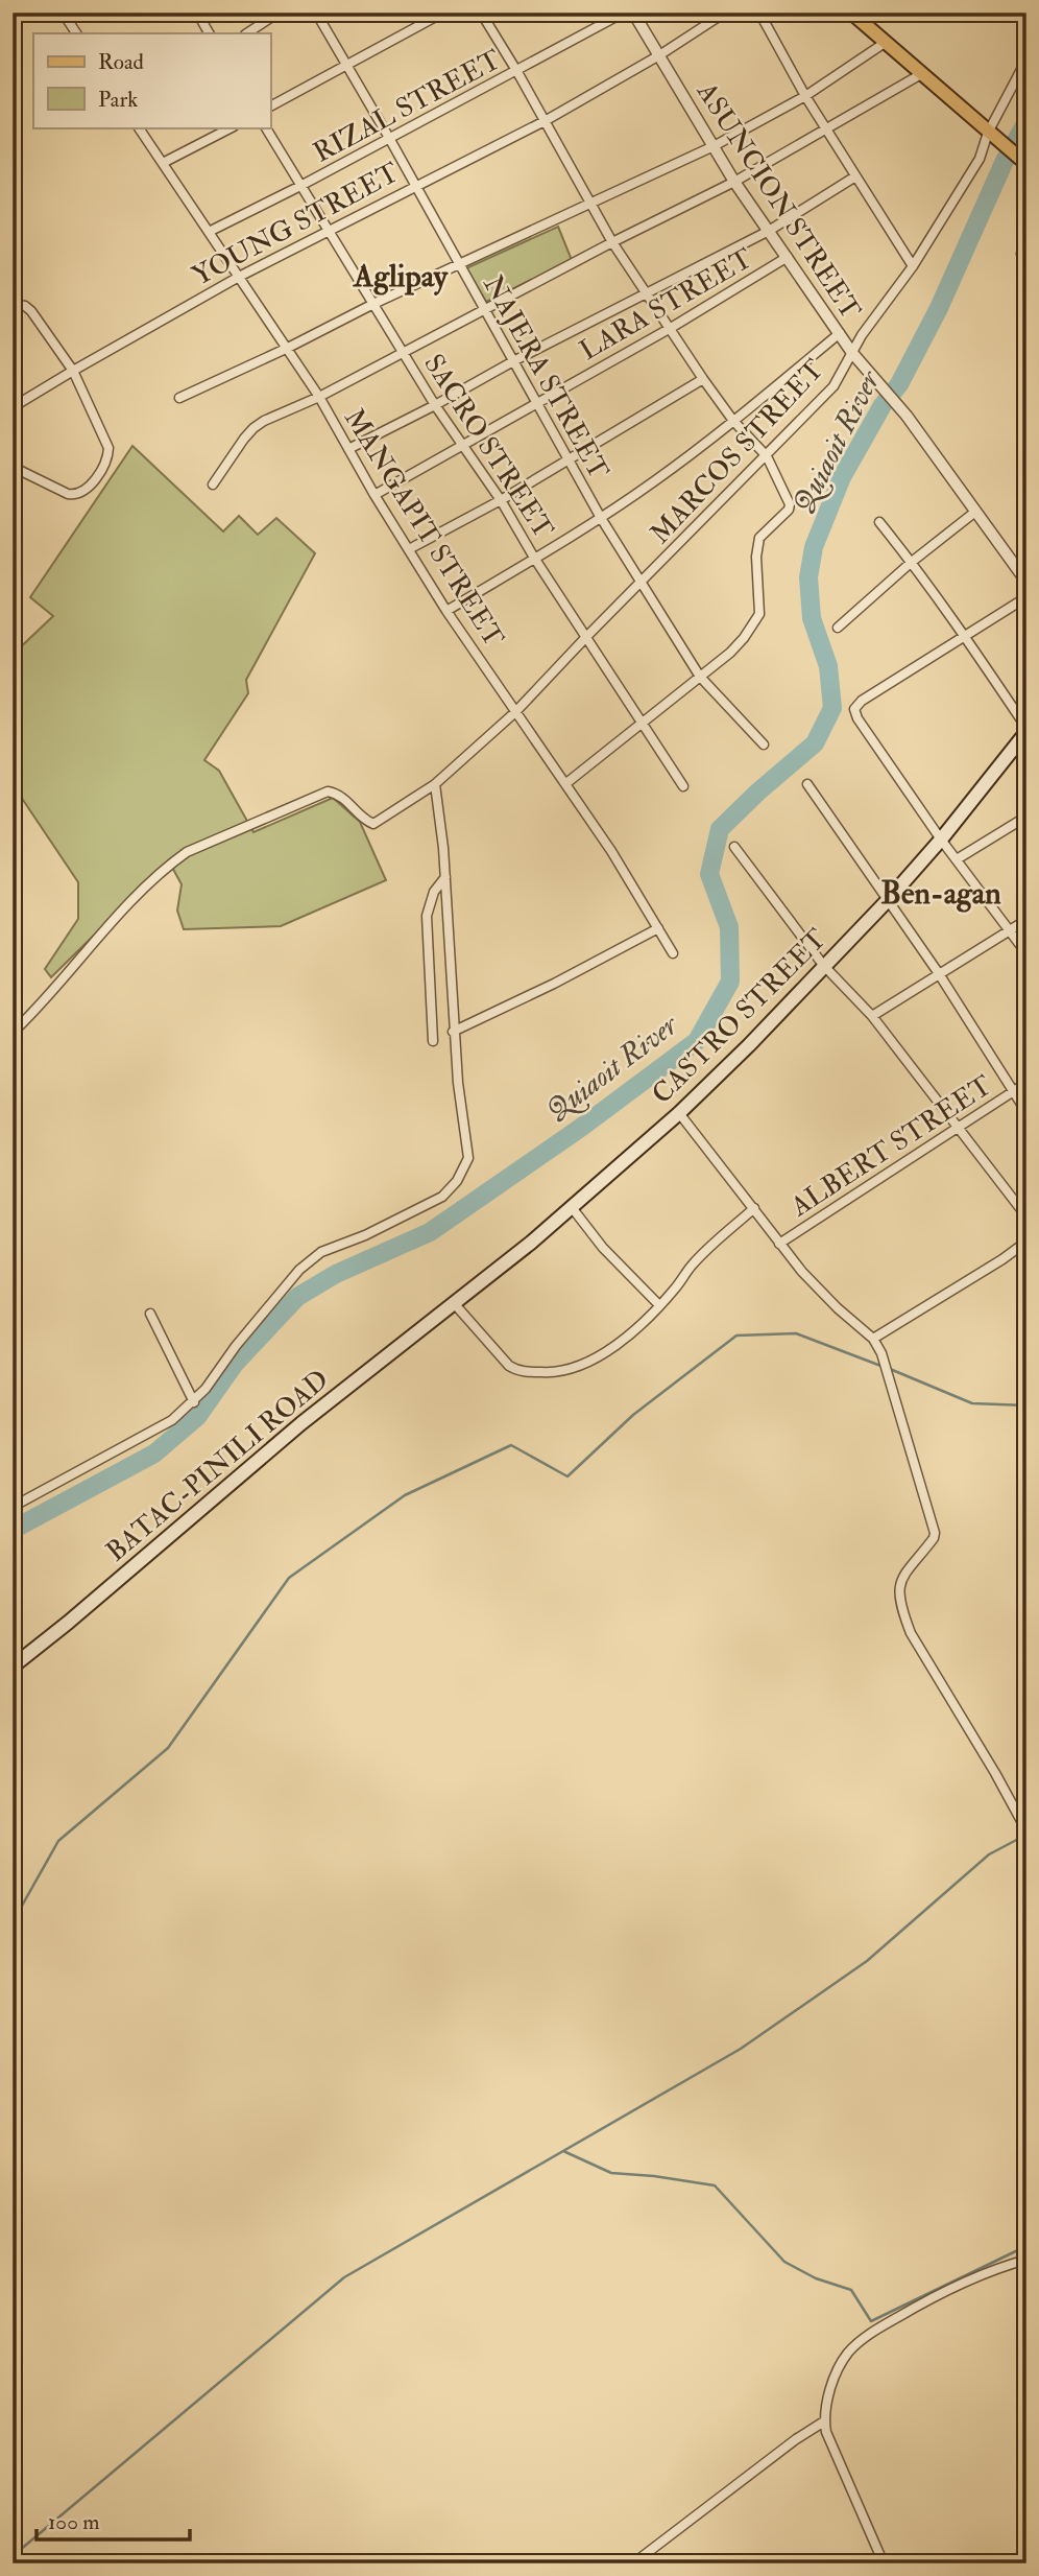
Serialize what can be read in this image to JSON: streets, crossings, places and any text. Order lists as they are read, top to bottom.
{
  "streets": {
    "main road": ["CASTRO STREET", "BATAC-PINILI ROAD"],
    "street": [
      "RIZAL STREET",
      "ASUNCION STREET",
      "YOUNG STREET",
      "LARA STREET",
      "NAJERA STREET",
      "SACRO STREET",
      "MARCOS STREET",
      "MANGAPIT STREET",
      "ALBERT STREET"
    ]
  },
  "crossings": [
    ["RIZAL STREET", "NAJERA STREET"],
    ["RIZAL STREET", "SACRO STREET"],
    ["RIZAL STREET", "MANGAPIT STREET"],
    ["ASUNCION STREET", "YOUNG STREET"],
    ["ASUNCION STREET", "LARA STREET"],
    ["ASUNCION STREET", "MARCOS STREET"],
    ["YOUNG STREET", "NAJERA STREET"],
    ["YOUNG STREET", "SACRO STREET"],
    ["YOUNG STREET", "MANGAPIT STREET"],
    ["LARA STREET", "NAJERA STREET"],
    ["LARA STREET", "SACRO STREET"],
    ["LARA STREET", "MANGAPIT STREET"],
    ["NAJERA STREET", "MARCOS STREET"],
    ["SACRO STREET", "MARCOS STREET"],
    ["MARCOS STREET", "MANGAPIT STREET"],
    ["CASTRO STREET", "BATAC-PINILI ROAD"]
  ],
  "districts": ["Aglipay", "Ben-agan"],
  "water": ["Quiaoit River"],
  "legend": ["Road", "Park"],
  "scale_bar": "100 m"
}
